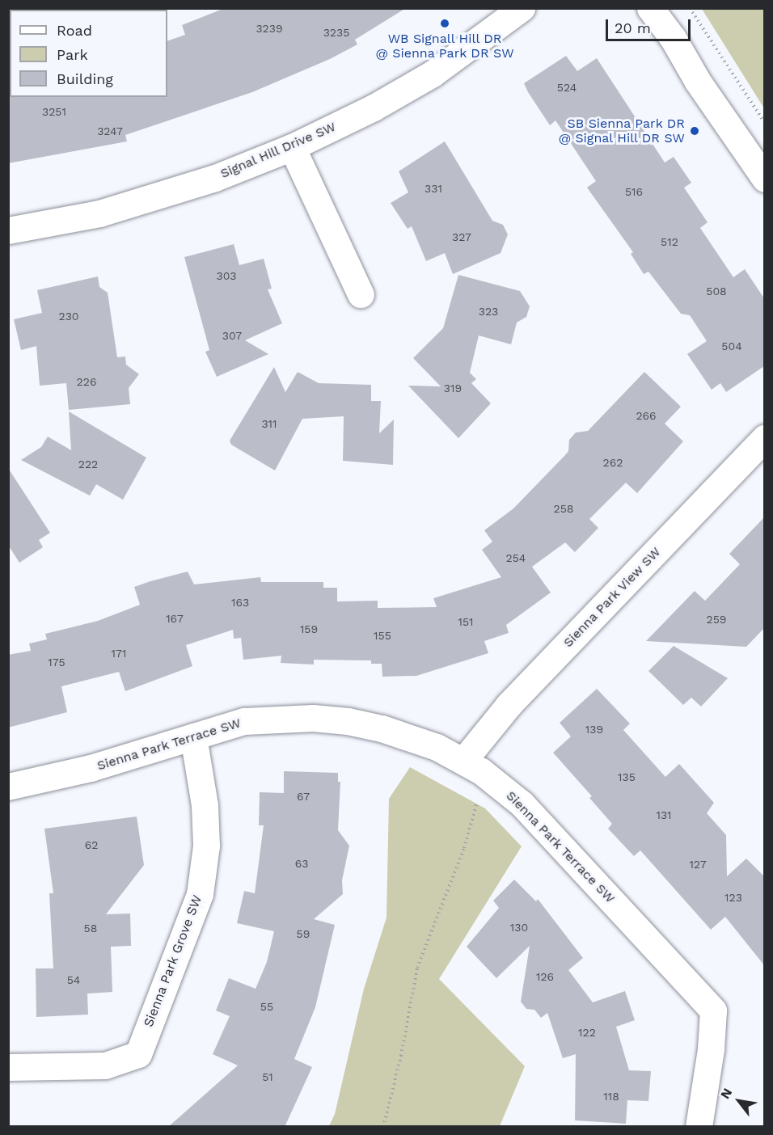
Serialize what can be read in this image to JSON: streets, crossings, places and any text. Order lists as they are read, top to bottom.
{
  "streets": {
    "street": [
      "Signal Hill Drive SW",
      "Sienna Park View SW",
      "Sienna Park Terrace SW",
      "Sienna Park Grove SW"
    ]
  },
  "crossings": [
    ["Sienna Park View SW", "Sienna Park Terrace SW"],
    ["Sienna Park Terrace SW", "Sienna Park Grove SW"]
  ],
  "places": ["WB Signall Hill DR @ Sienna Park DR SW", "SB Sienna Park DR @ Signal Hill DR SW"],
  "house_numbers": [
    "3239",
    "3235",
    "524",
    "3251",
    "3247",
    "331",
    "516",
    "327",
    "512",
    "303",
    "508",
    "323",
    "230",
    "307",
    "504",
    "226",
    "319",
    "266",
    "311",
    "262",
    "222",
    "258",
    "254",
    "163",
    "167",
    "259",
    "151",
    "159",
    "155",
    "171",
    "175",
    "139",
    "135",
    "67",
    "131",
    "62",
    "63",
    "127",
    "123",
    "130",
    "58",
    "59",
    "126",
    "54",
    "55",
    "122",
    "51",
    "118"
  ],
  "legend": ["Road", "Park", "Building"],
  "scale_bar": "20 m",
  "north": "top left"
}
